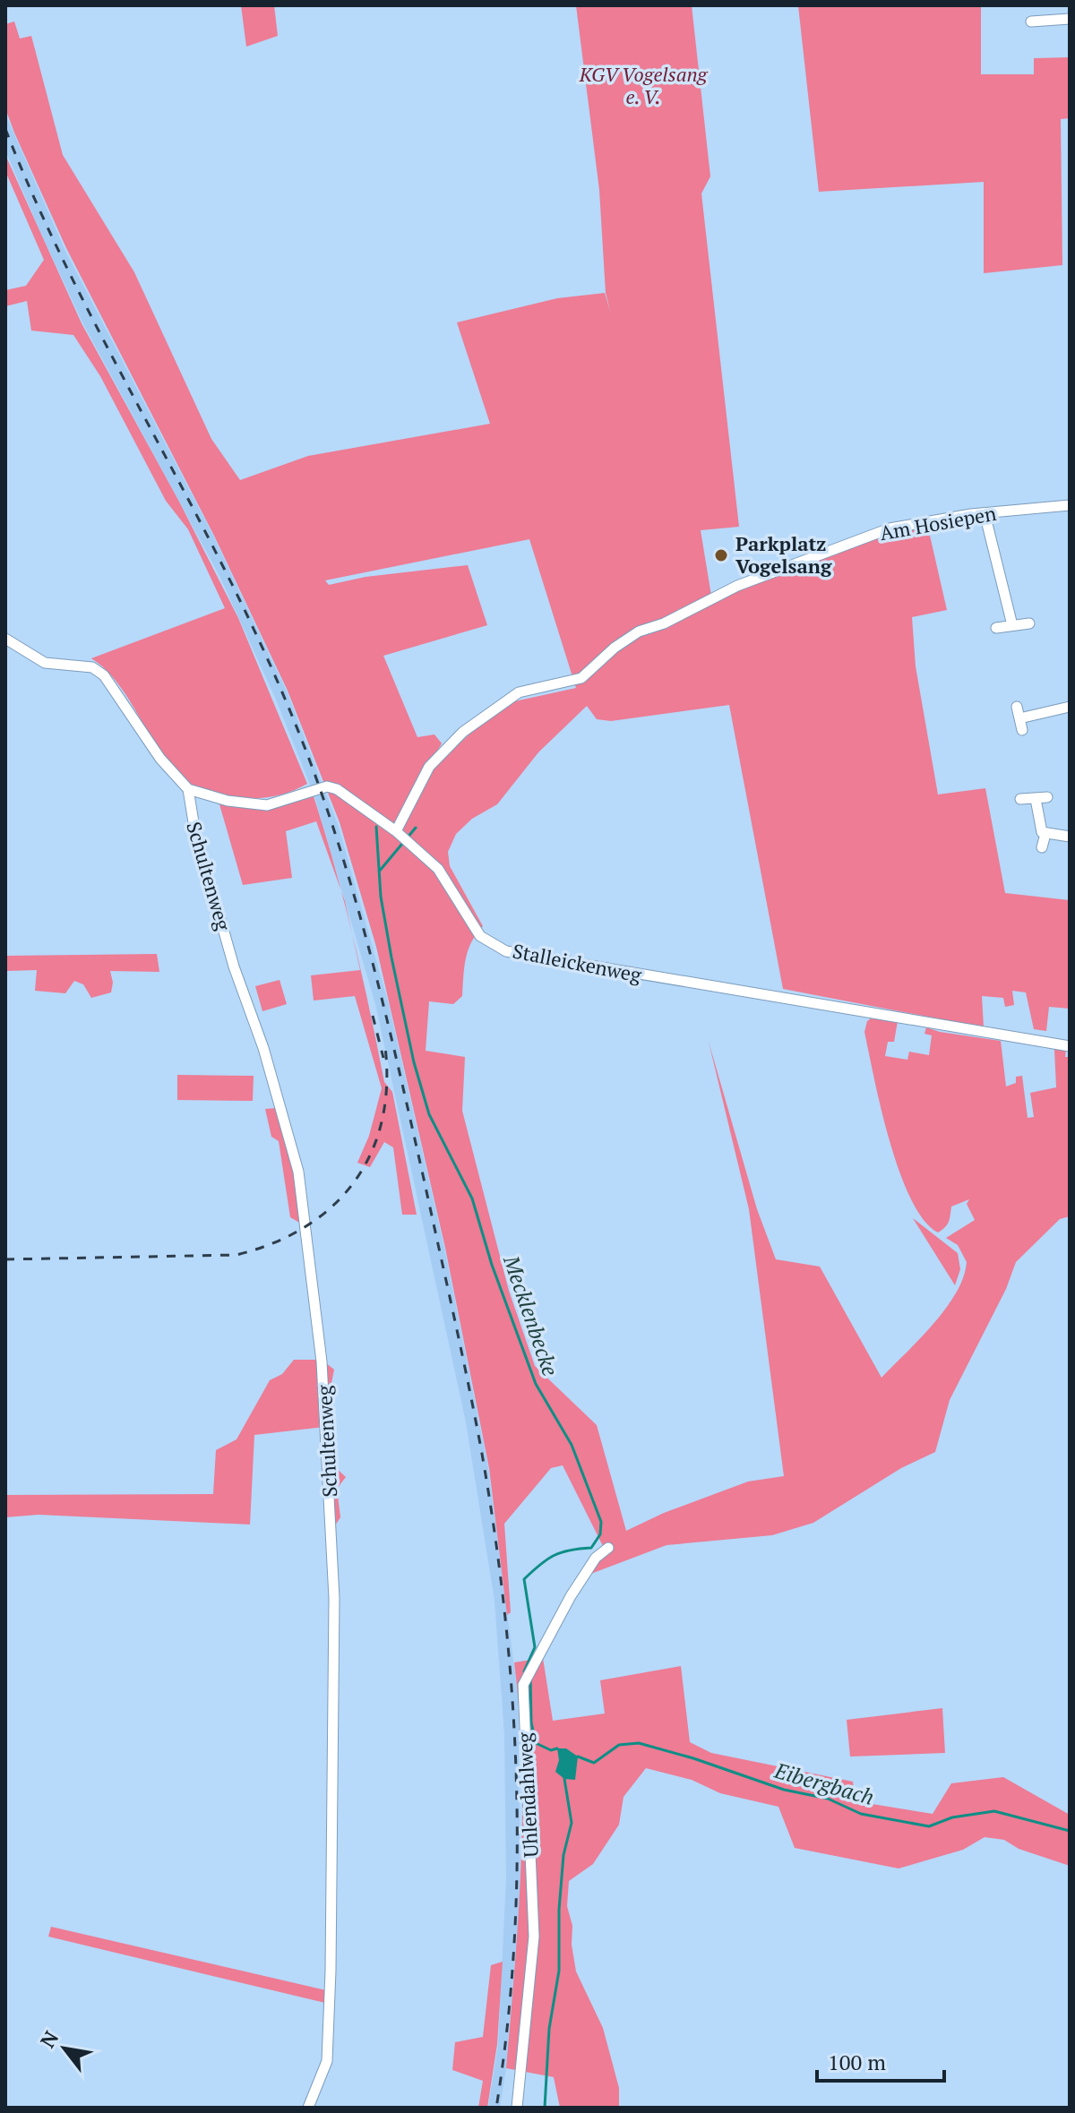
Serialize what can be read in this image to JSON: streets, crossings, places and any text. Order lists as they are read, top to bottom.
{
  "streets": {
    "street": [
      "Am Hosiepen",
      "Schultenweg",
      "Stalleickenweg",
      "Uhlendahlweg"
    ]
  },
  "crossings": [
    ["Am Hosiepen", "Stalleickenweg"],
    ["Schultenweg", "Stalleickenweg"]
  ],
  "water": ["Mecklenbecke", "Eibergbach"],
  "parks": ["KGV Vogelsang e. V."],
  "places": ["Parkplatz Vogelsang"],
  "scale_bar": "100 m",
  "north": "top left"
}
